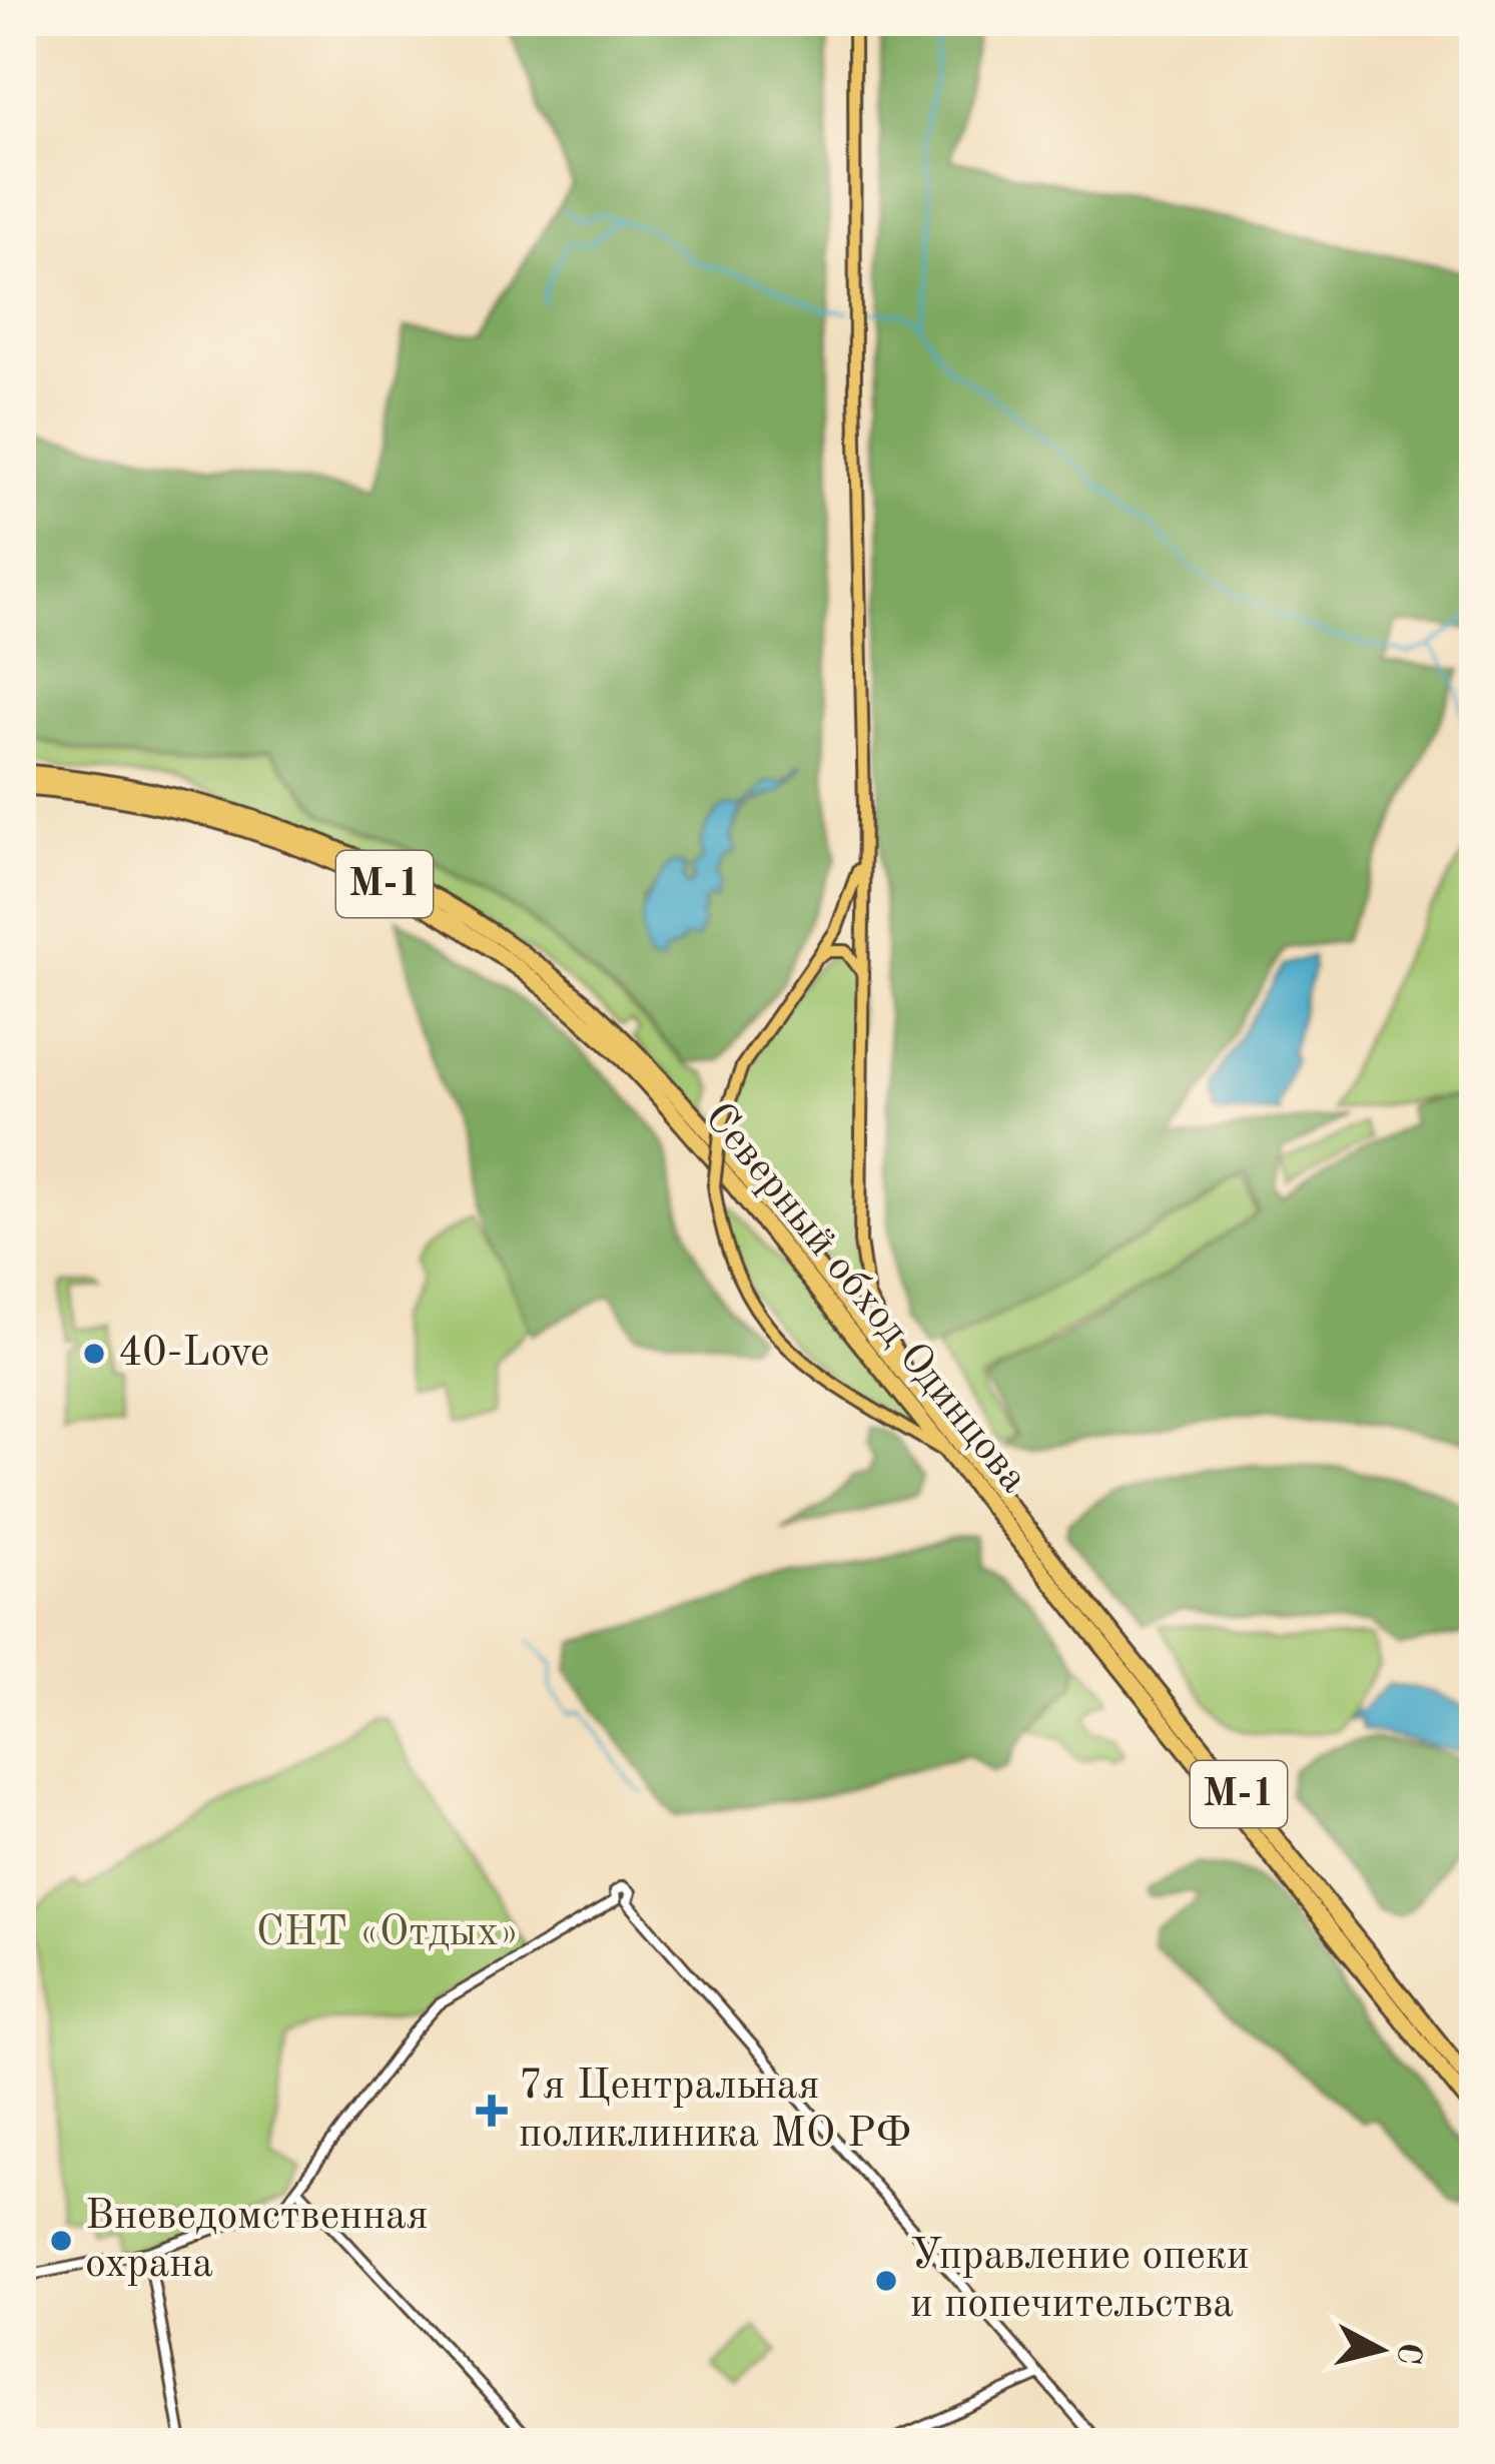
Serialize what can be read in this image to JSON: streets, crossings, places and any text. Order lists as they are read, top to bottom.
{
  "streets": {
    "highway": ["М-1", "Северный обход Одинцова"]
  },
  "crossings": [
    ["М-1", "Северный обход Одинцова"]
  ],
  "parks": ["СНТ «Отдых»"],
  "places": {
    "other": ["40-Love", "Вневедомственная охрана", "Управление опеки и попечительства"],
    "health": ["7я Центральная поликлиника МО РФ"]
  },
  "north": "right"
}
